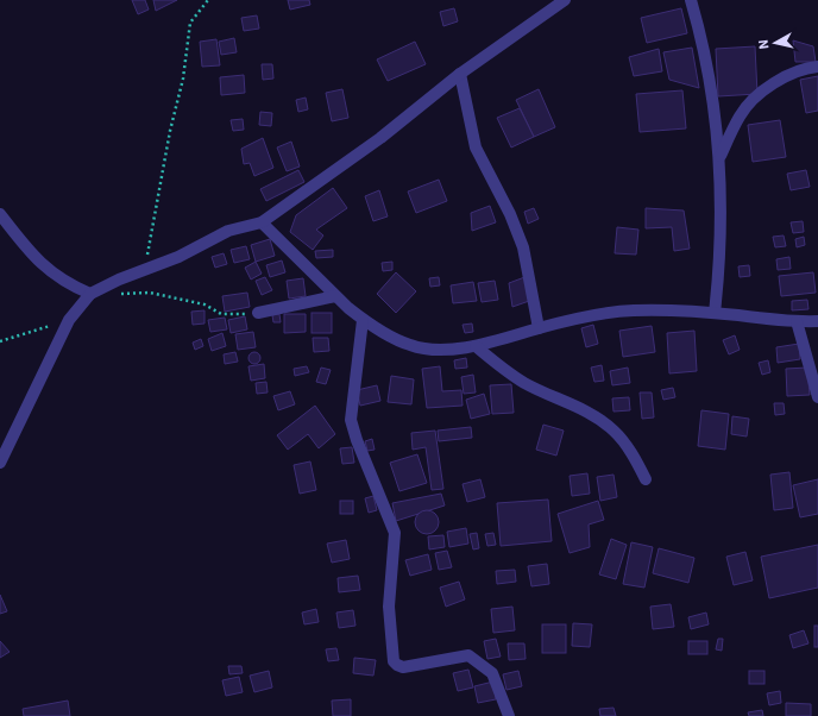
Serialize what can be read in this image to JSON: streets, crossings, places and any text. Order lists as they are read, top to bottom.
{
  "north": "left"
}
